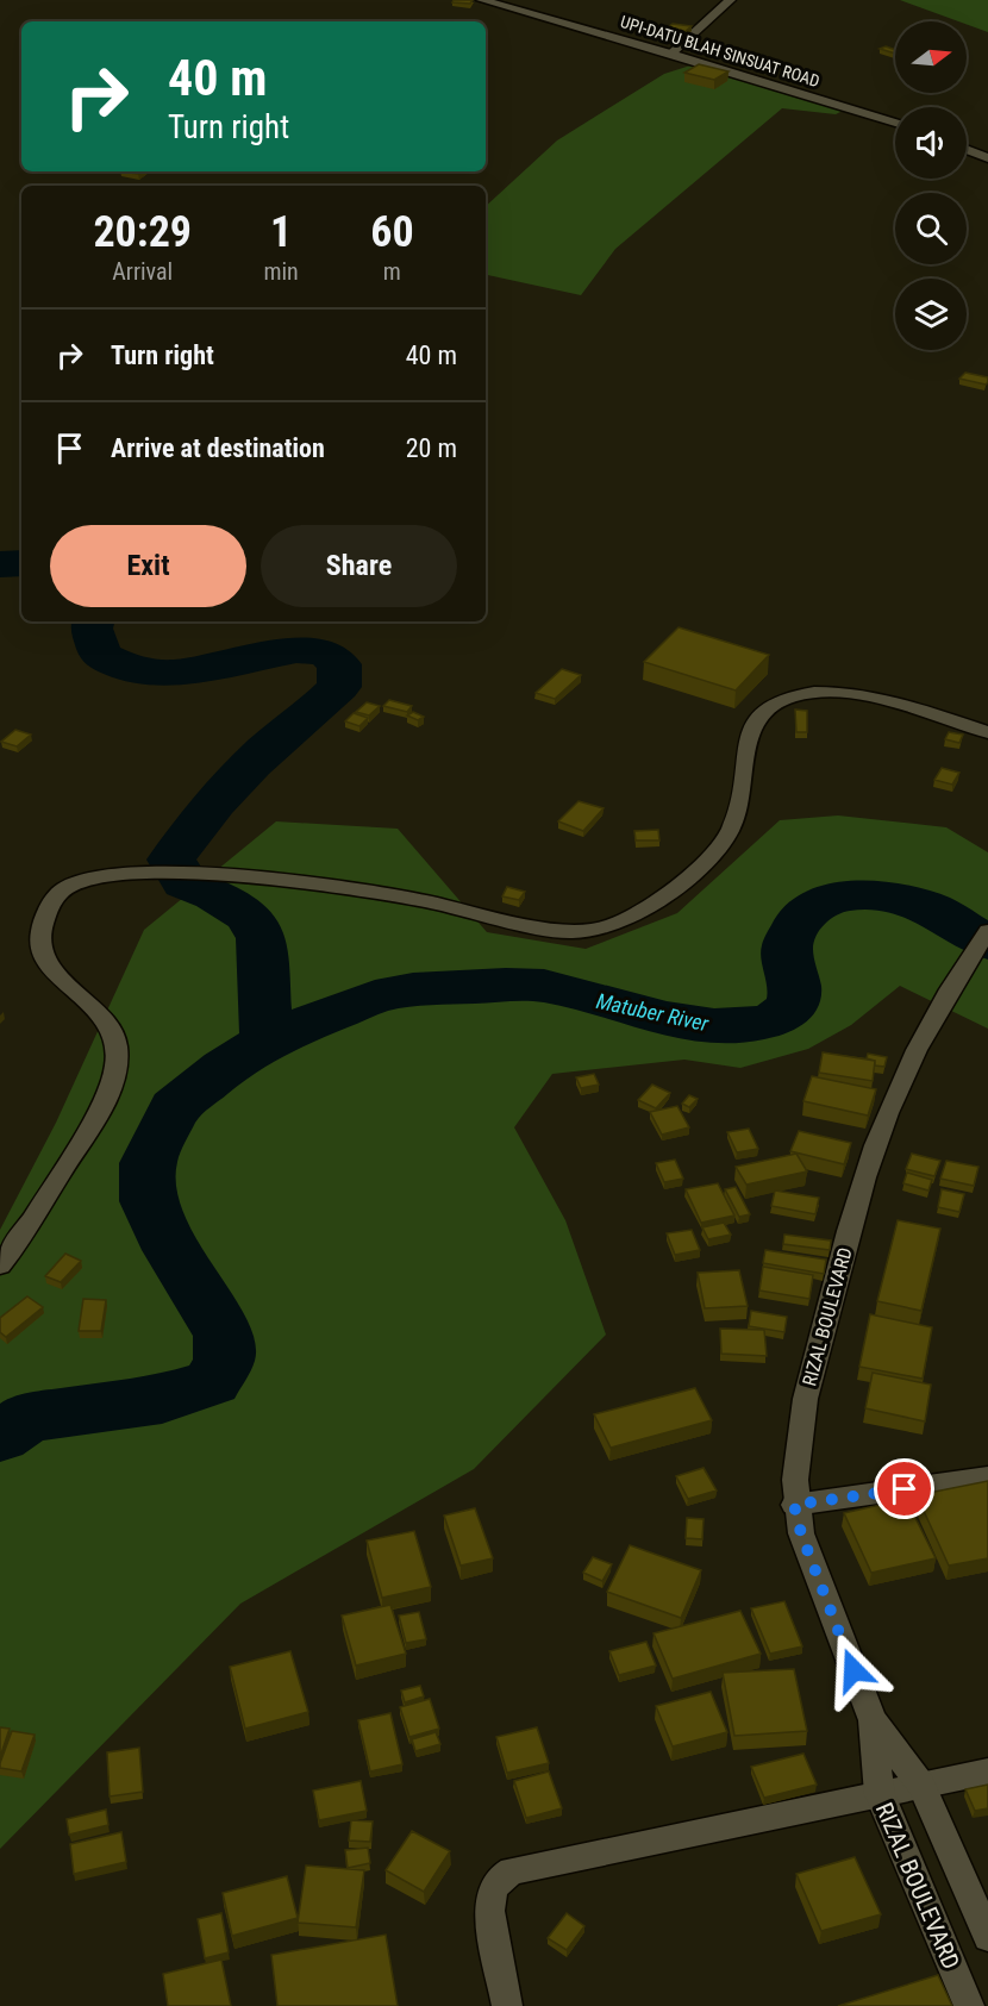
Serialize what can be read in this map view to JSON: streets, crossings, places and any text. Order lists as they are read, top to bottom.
{
  "streets": {
    "street": ["UPI-DATU BLAH SINSUAT ROAD", "RIZAL BOULEVARD"]
  },
  "water": ["Matuber River"],
  "north": "right",
  "page": {
    "turn": ["40 m", "Turn right"],
    "eta": [
      "20:29",
      "Arrival",
      "1",
      "min",
      "60",
      "m"
    ],
    "list": [
      {
        "name": "Turn right",
        "value": "40 m"
      },
      {
        "name": "Arrive at destination",
        "value": "20 m"
      }
    ],
    "buttons": ["Exit", "Share"]
  }
}
